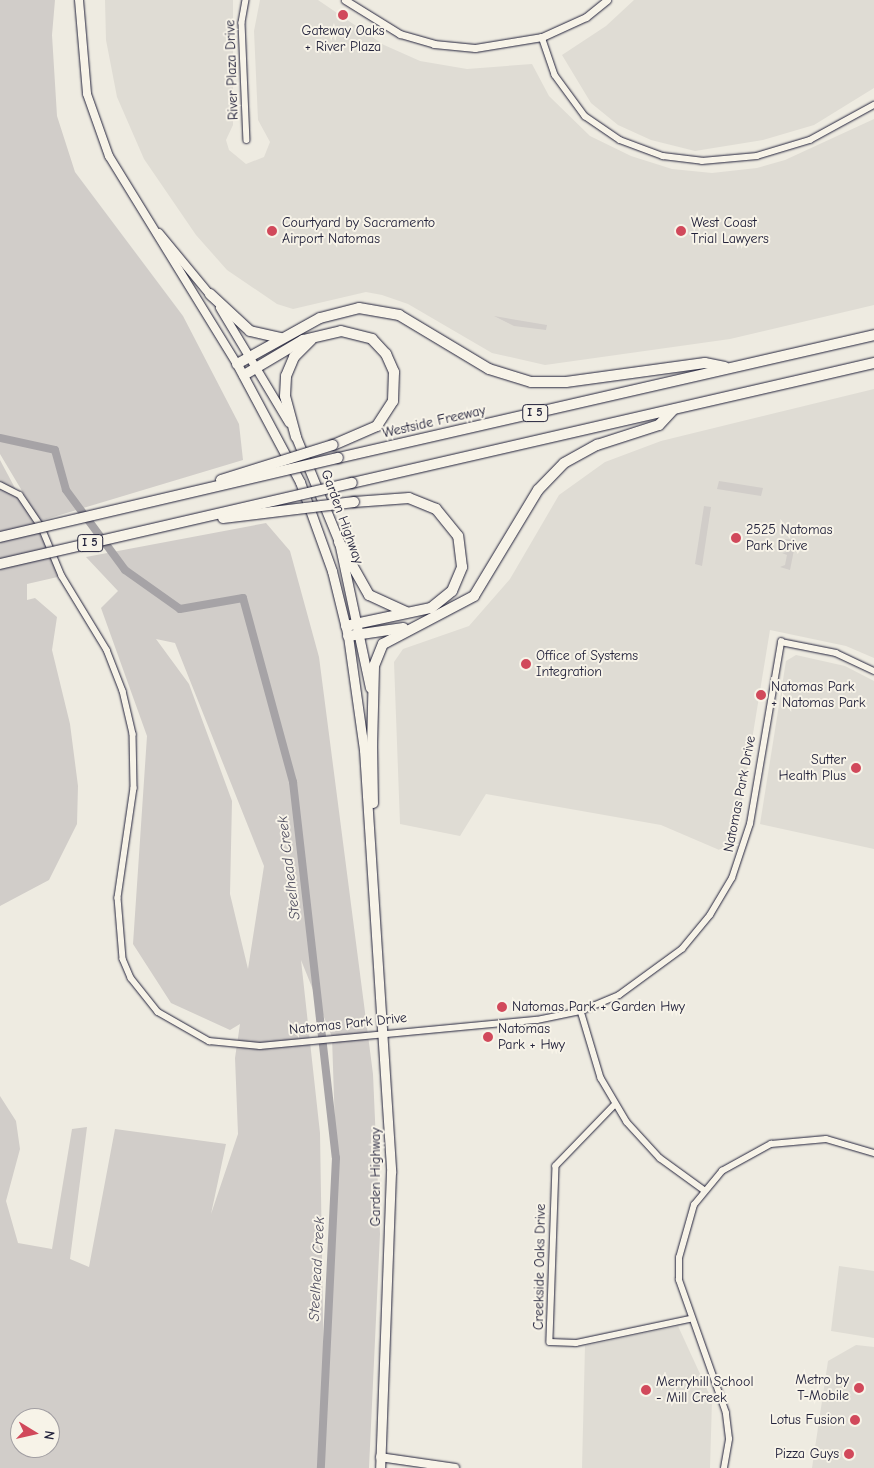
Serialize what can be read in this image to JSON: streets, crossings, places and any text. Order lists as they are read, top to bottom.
{
  "streets": {
    "highway": ["I 5", "Westside Freeway"],
    "main road": ["Garden Highway"],
    "street": ["River Plaza Drive", "Natomas Park Drive", "Creekside Oaks Drive"]
  },
  "crossings": [
    ["Garden Highway", "Natomas Park Drive"]
  ],
  "water": ["Steelhead Creek"],
  "places": [
    "Gateway Oaks + River Plaza",
    "Courtyard by Sacramento Airport Natomas",
    "West Coast Trial Lawyers",
    "2525 Natomas Park Drive",
    "Office of Systems Integration",
    "Natomas Park + Natomas Park",
    "Sutter Health Plus",
    "Natomas Park + Garden Hwy",
    "Natomas Park + Hwy",
    "Metro by T-Mobile",
    "Merryhill School - Mill Creek",
    "Lotus Fusion",
    "Pizza Guys"
  ],
  "north": "right"
}
